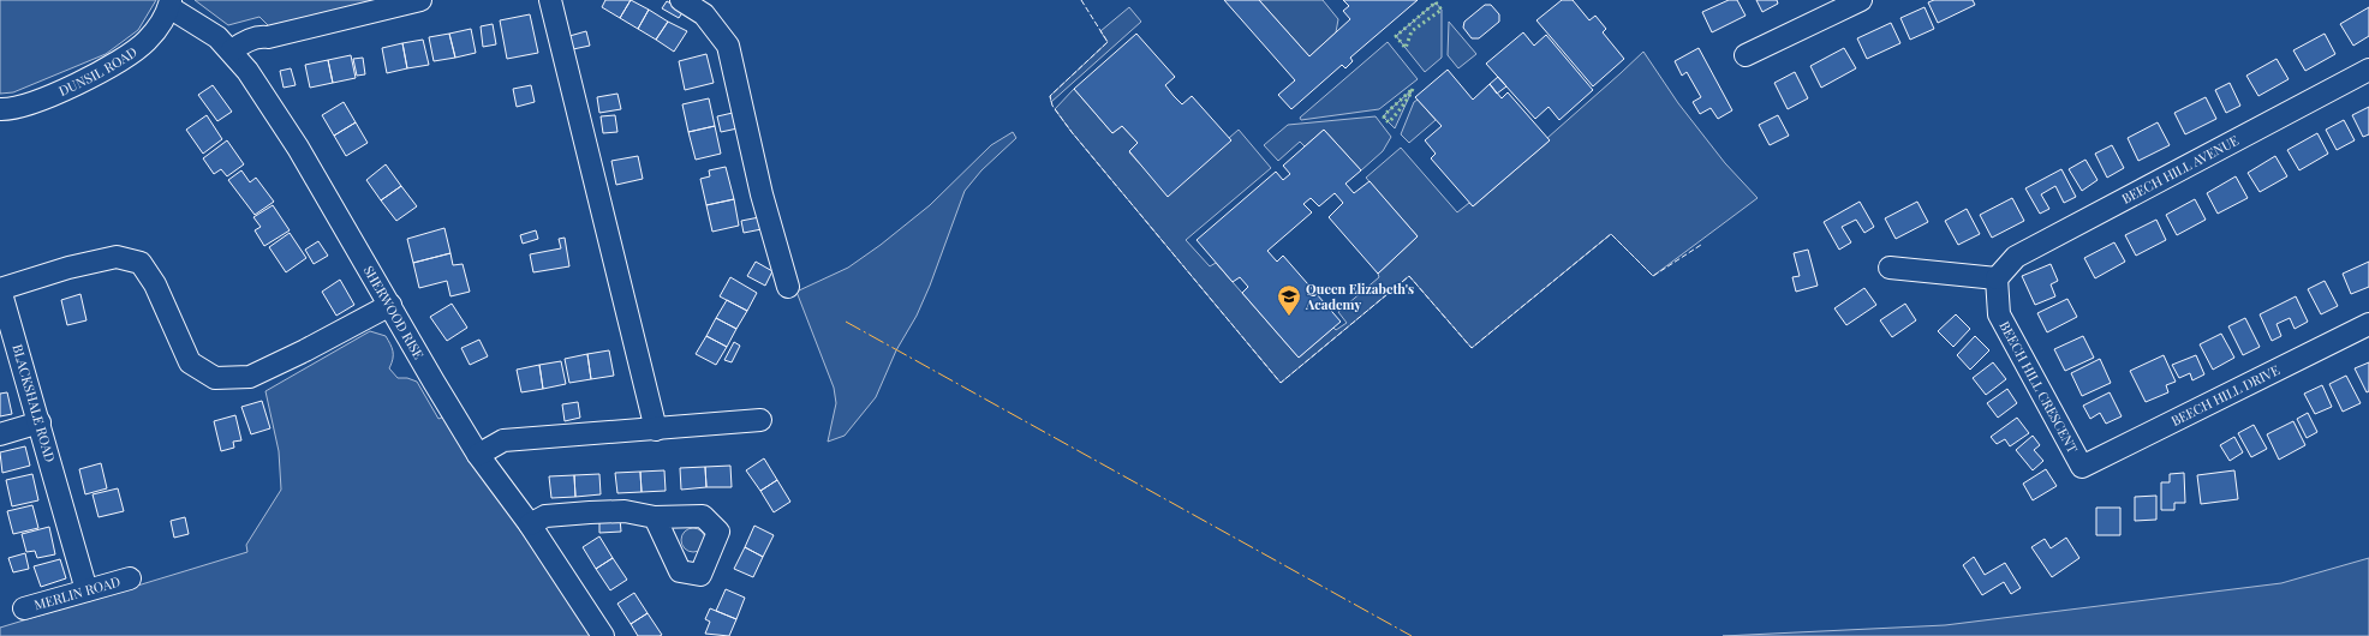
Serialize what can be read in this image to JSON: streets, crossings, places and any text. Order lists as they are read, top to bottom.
{
  "streets": {
    "street": [
      "DUNSIL ROAD",
      "BEECH HILL AVENUE",
      "SHERWOOD RISE",
      "BEECH HILL CRESCENT",
      "BEECH HILL DRIVE",
      "BLACKSHALE ROAD",
      "MERLIN ROAD"
    ]
  },
  "crossings": [
    ["DUNSIL ROAD", "SHERWOOD RISE"],
    ["BEECH HILL AVENUE", "BEECH HILL CRESCENT"],
    ["SHERWOOD RISE", "BLACKSHALE ROAD"],
    ["BEECH HILL CRESCENT", "BEECH HILL DRIVE"],
    ["BLACKSHALE ROAD", "MERLIN ROAD"]
  ],
  "places": {
    "school or university": ["Queen Elizabeth's Academy"]
  }
}
